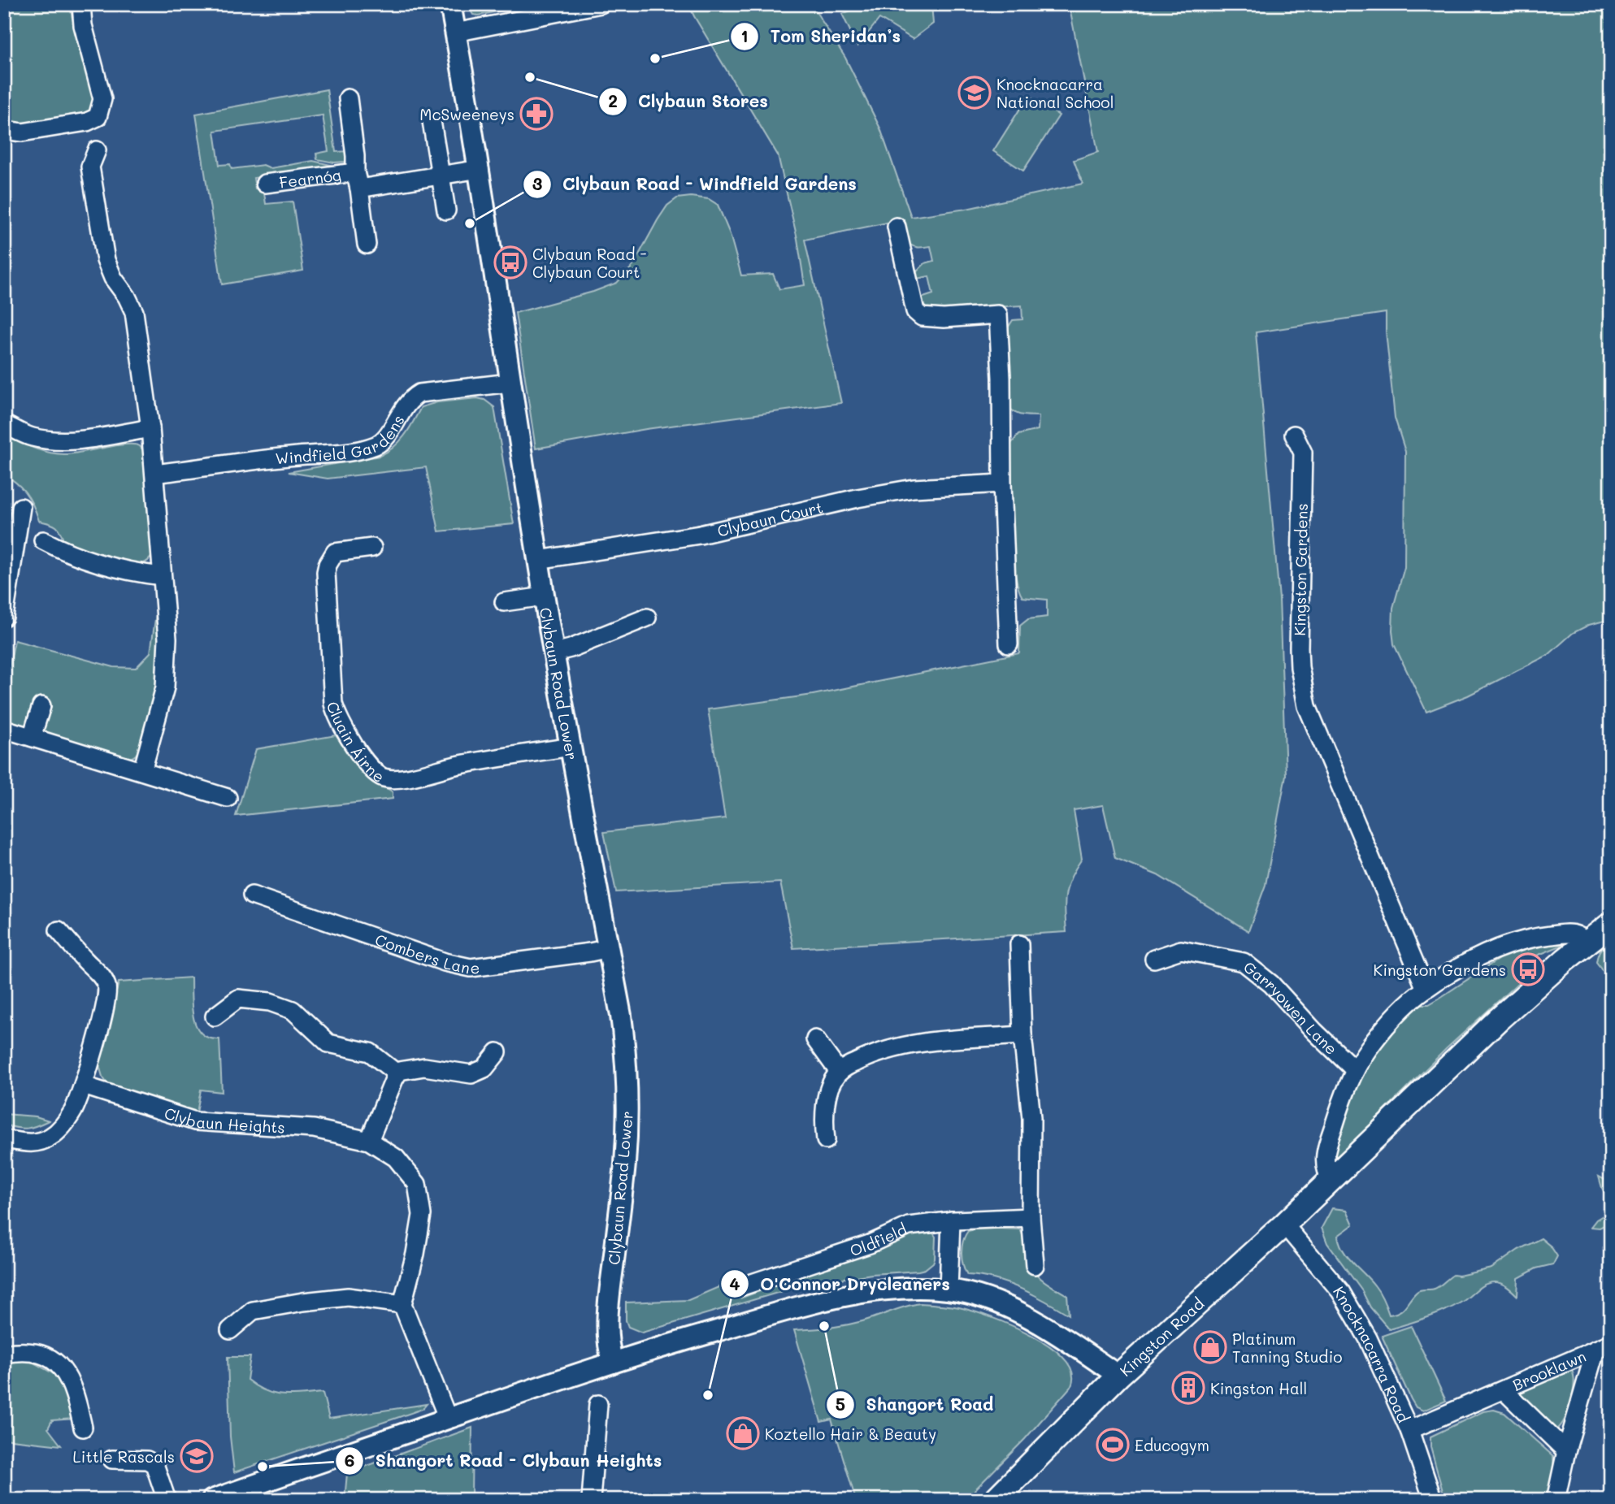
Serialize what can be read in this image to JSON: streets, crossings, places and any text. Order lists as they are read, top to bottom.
{
  "streets": {
    "main road": ["Kingston Road"],
    "street": [
      "Fearnóg",
      "Windfield Gardens",
      "Clybaun Court",
      "Kingston Gardens",
      "Clybaun Road Lower",
      "Cluain Áirne",
      "Combers Lane",
      "Garryowen Lane",
      "Clybaun Heights",
      "Oldfield",
      "Knocknacarra Road",
      "Brooklawn"
    ]
  },
  "crossings": [
    ["Fearnóg", "Clybaun Road Lower"],
    ["Windfield Gardens", "Clybaun Road Lower"],
    ["Clybaun Court", "Clybaun Road Lower"],
    ["Clybaun Road Lower", "Cluain Áirne"],
    ["Clybaun Road Lower", "Combers Lane"],
    ["Kingston Road", "Knocknacarra Road"],
    ["Knocknacarra Road", "Brooklawn"]
  ],
  "places": {
    "other": [
      "Tom Sheridan’s",
      "Clybaun Stores",
      "Clybaun Road - Windfield Gardens",
      "Shangort Road",
      "O'Connor Drycleaners",
      "Shangort Road - Clybaun Heights"
    ],
    "school or university": ["Knocknacarra National School", "Little Rascals"],
    "pharmacy": ["McSweeneys"],
    "bus stop": ["Clybaun Road - Clybaun Court", "Kingston Gardens"],
    "shop": ["Platinum Tanning Studio", "Koztello Hair & Beauty"],
    "building": ["Kingston Hall"],
    "sports": ["Educogym"]
  }
}
